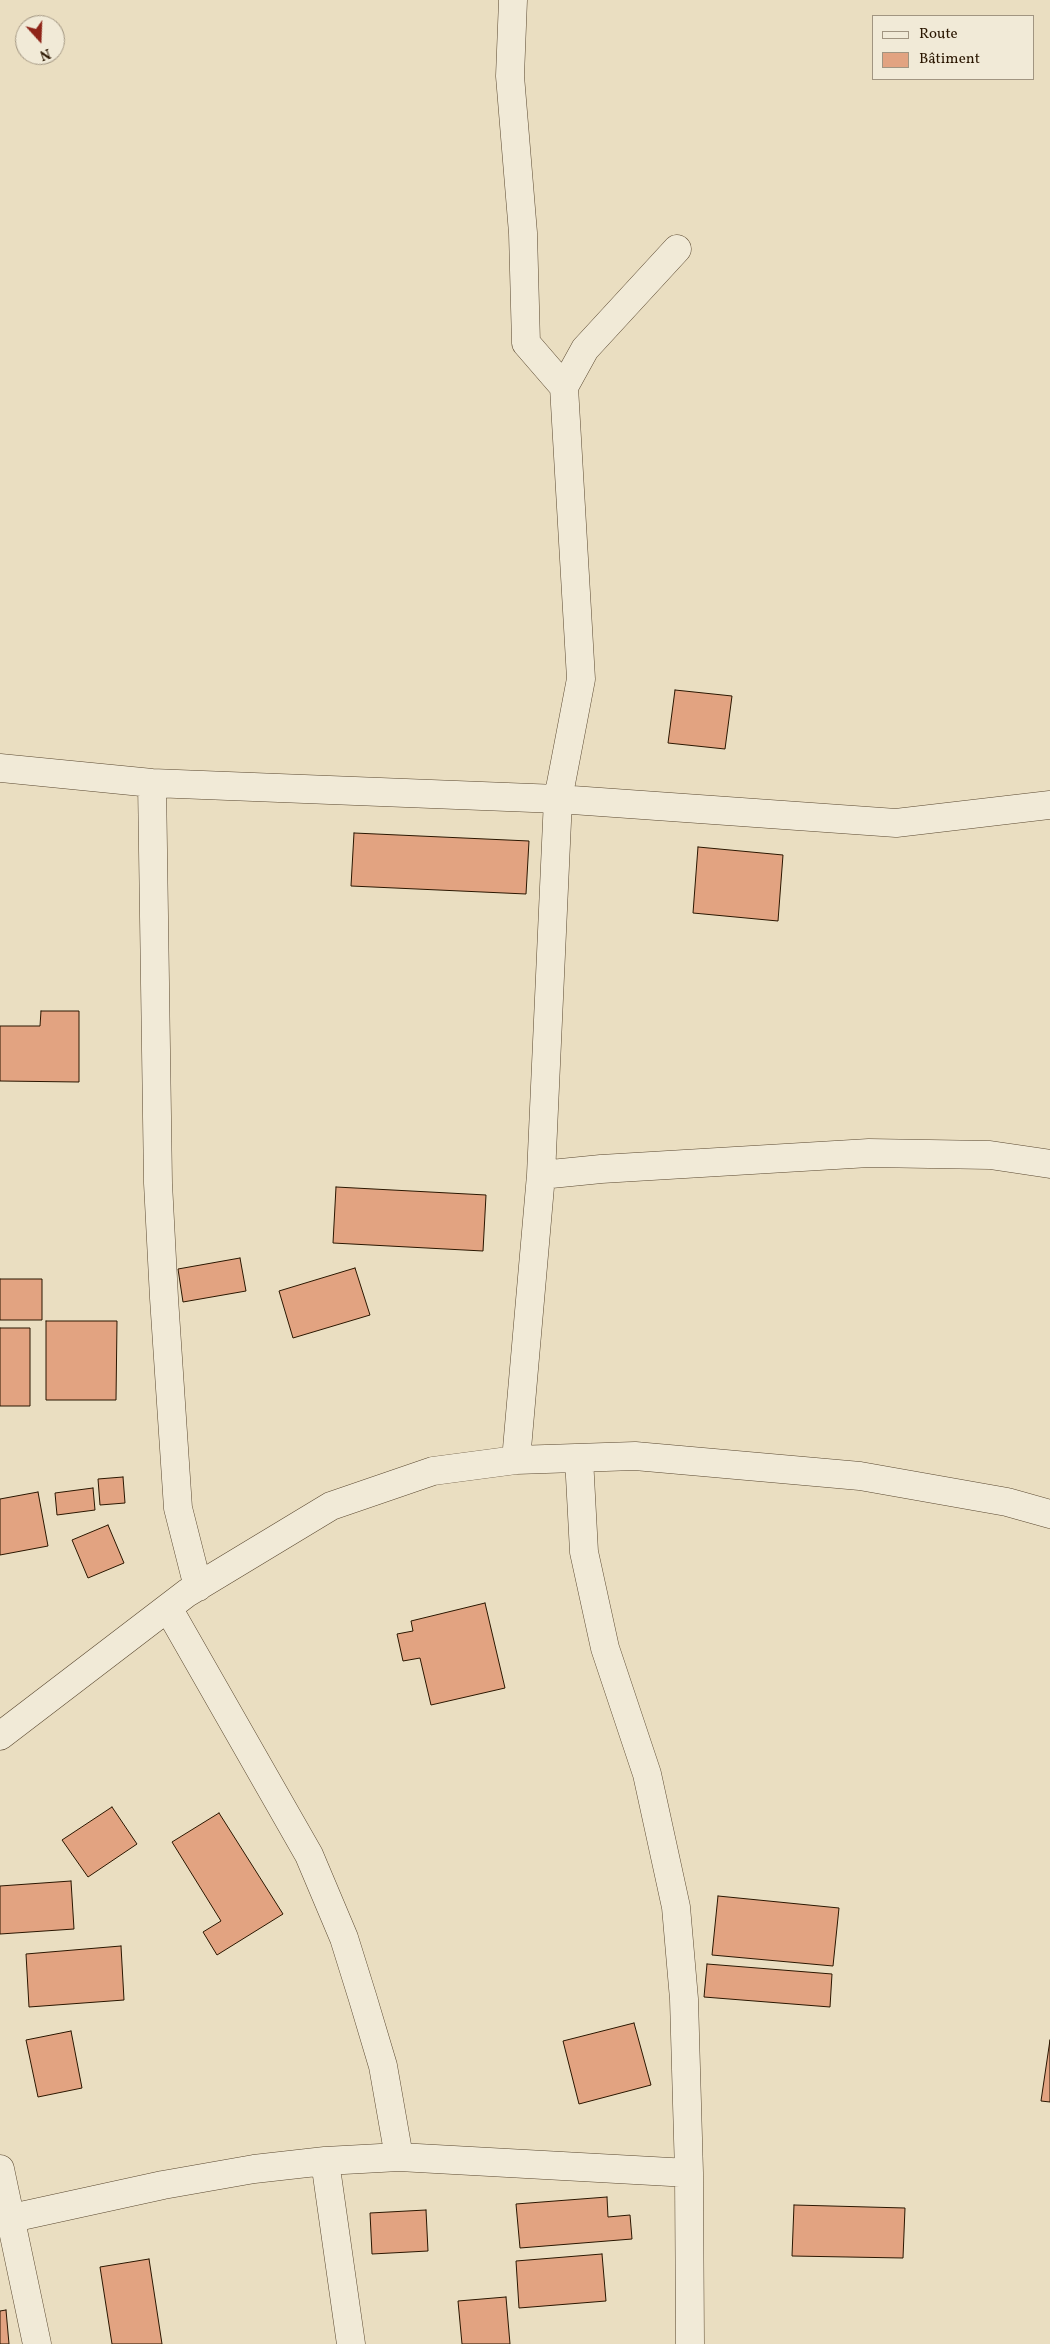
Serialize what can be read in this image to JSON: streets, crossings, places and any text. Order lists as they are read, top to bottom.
{
  "legend": ["Route", "Bâtiment"],
  "north": "bottom"
}
